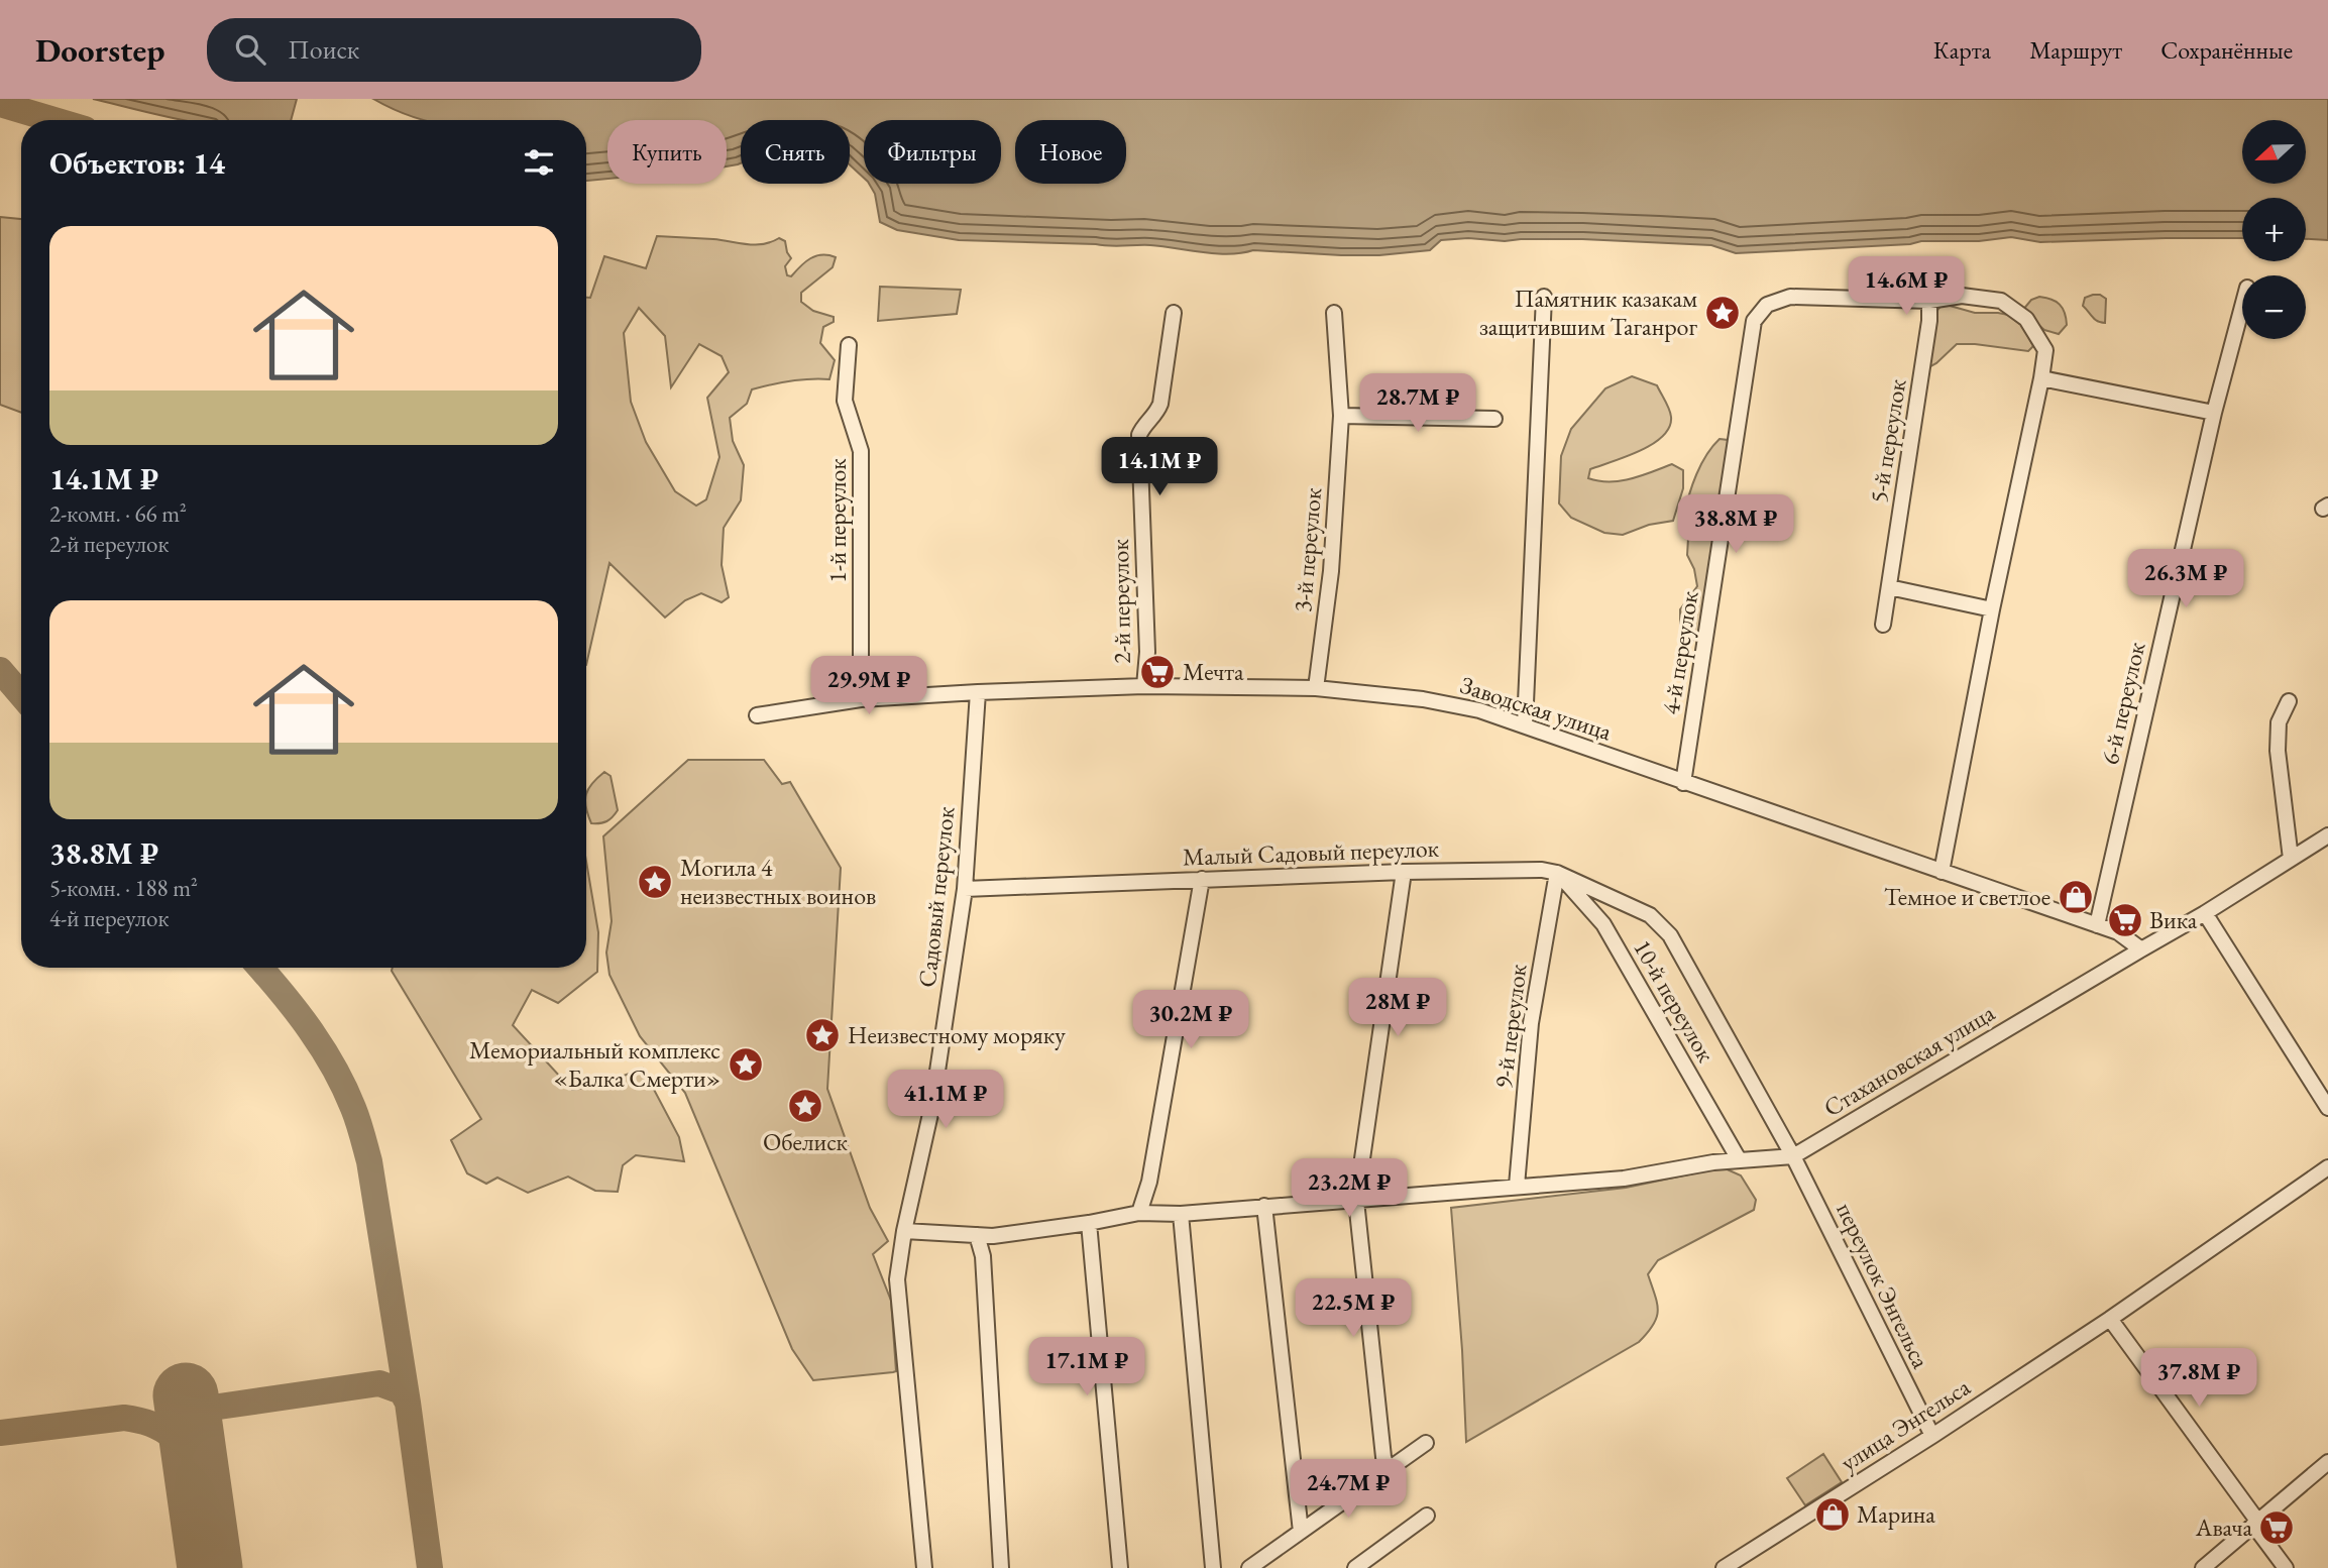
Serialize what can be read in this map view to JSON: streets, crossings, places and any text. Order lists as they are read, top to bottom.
{
  "streets": {
    "street": [
      "5-й переулок",
      "1-й переулок",
      "3-й переулок",
      "2-й переулок",
      "4-й переулок",
      "6-й переулок",
      "Заводская улица",
      "Малый Садовый переулок",
      "Садовый переулок",
      "10-й переулок",
      "9-й переулок",
      "Стахановская улица",
      "переулок Энгельса",
      "улица Энгельса"
    ]
  },
  "crossings": [
    ["5-й переулок", "4-й переулок"],
    ["1-й переулок", "Заводская улица"],
    ["3-й переулок", "Заводская улица"],
    ["2-й переулок", "Заводская улица"],
    ["4-й переулок", "Заводская улица"],
    ["6-й переулок", "Заводская улица"],
    ["Заводская улица", "Садовый переулок"],
    ["Заводская улица", "Стахановская улица"],
    ["Малый Садовый переулок", "Садовый переулок"],
    ["Малый Садовый переулок", "10-й переулок"],
    ["Малый Садовый переулок", "9-й переулок"],
    ["Малый Садовый переулок", "Стахановская улица"],
    ["Малый Садовый переулок", "переулок Энгельса"],
    ["10-й переулок", "9-й переулок"],
    ["Стахановская улица", "переулок Энгельса"],
    ["переулок Энгельса", "улица Энгельса"]
  ],
  "places": {
    "place": [
      "Памятник казакам защитившим Таганрог",
      "Могила 4 неизвестных воинов",
      "Неизвестному моряку",
      "Мемориальный комплекс «Балка Смерти»",
      "Обелиск"
    ],
    "supermarket": ["Мечта", "Вика", "Авача"],
    "shop": ["Темное и светлое", "Марина"]
  },
  "north": "left",
  "page": {
    "header": "Doorstep",
    "search": "Поиск",
    "nav": ["Карта", "Маршрут", "Сохранённые"],
    "map_buttons": ["+", "−"],
    "chip": [
      "Купить",
      "Снять",
      "Фильтры",
      "Новое"
    ],
    "heading": "Объектов: 14",
    "list": [
      {
        "name": "14.1M ₽",
        "note": "2-комн. · 66 m² · 2-й переулок"
      },
      {
        "name": "38.8M ₽",
        "note": "5-комн. · 188 m² · 4-й переулок"
      }
    ],
    "price": [
      "14.6M ₽",
      "28.7M ₽",
      "14.1M ₽",
      "38.8M ₽",
      "26.3M ₽",
      "29.9M ₽",
      "28M ₽",
      "30.2M ₽",
      "41.1M ₽",
      "23.2M ₽",
      "22.5M ₽",
      "17.1M ₽",
      "37.8M ₽",
      "24.7M ₽"
    ]
  }
}
